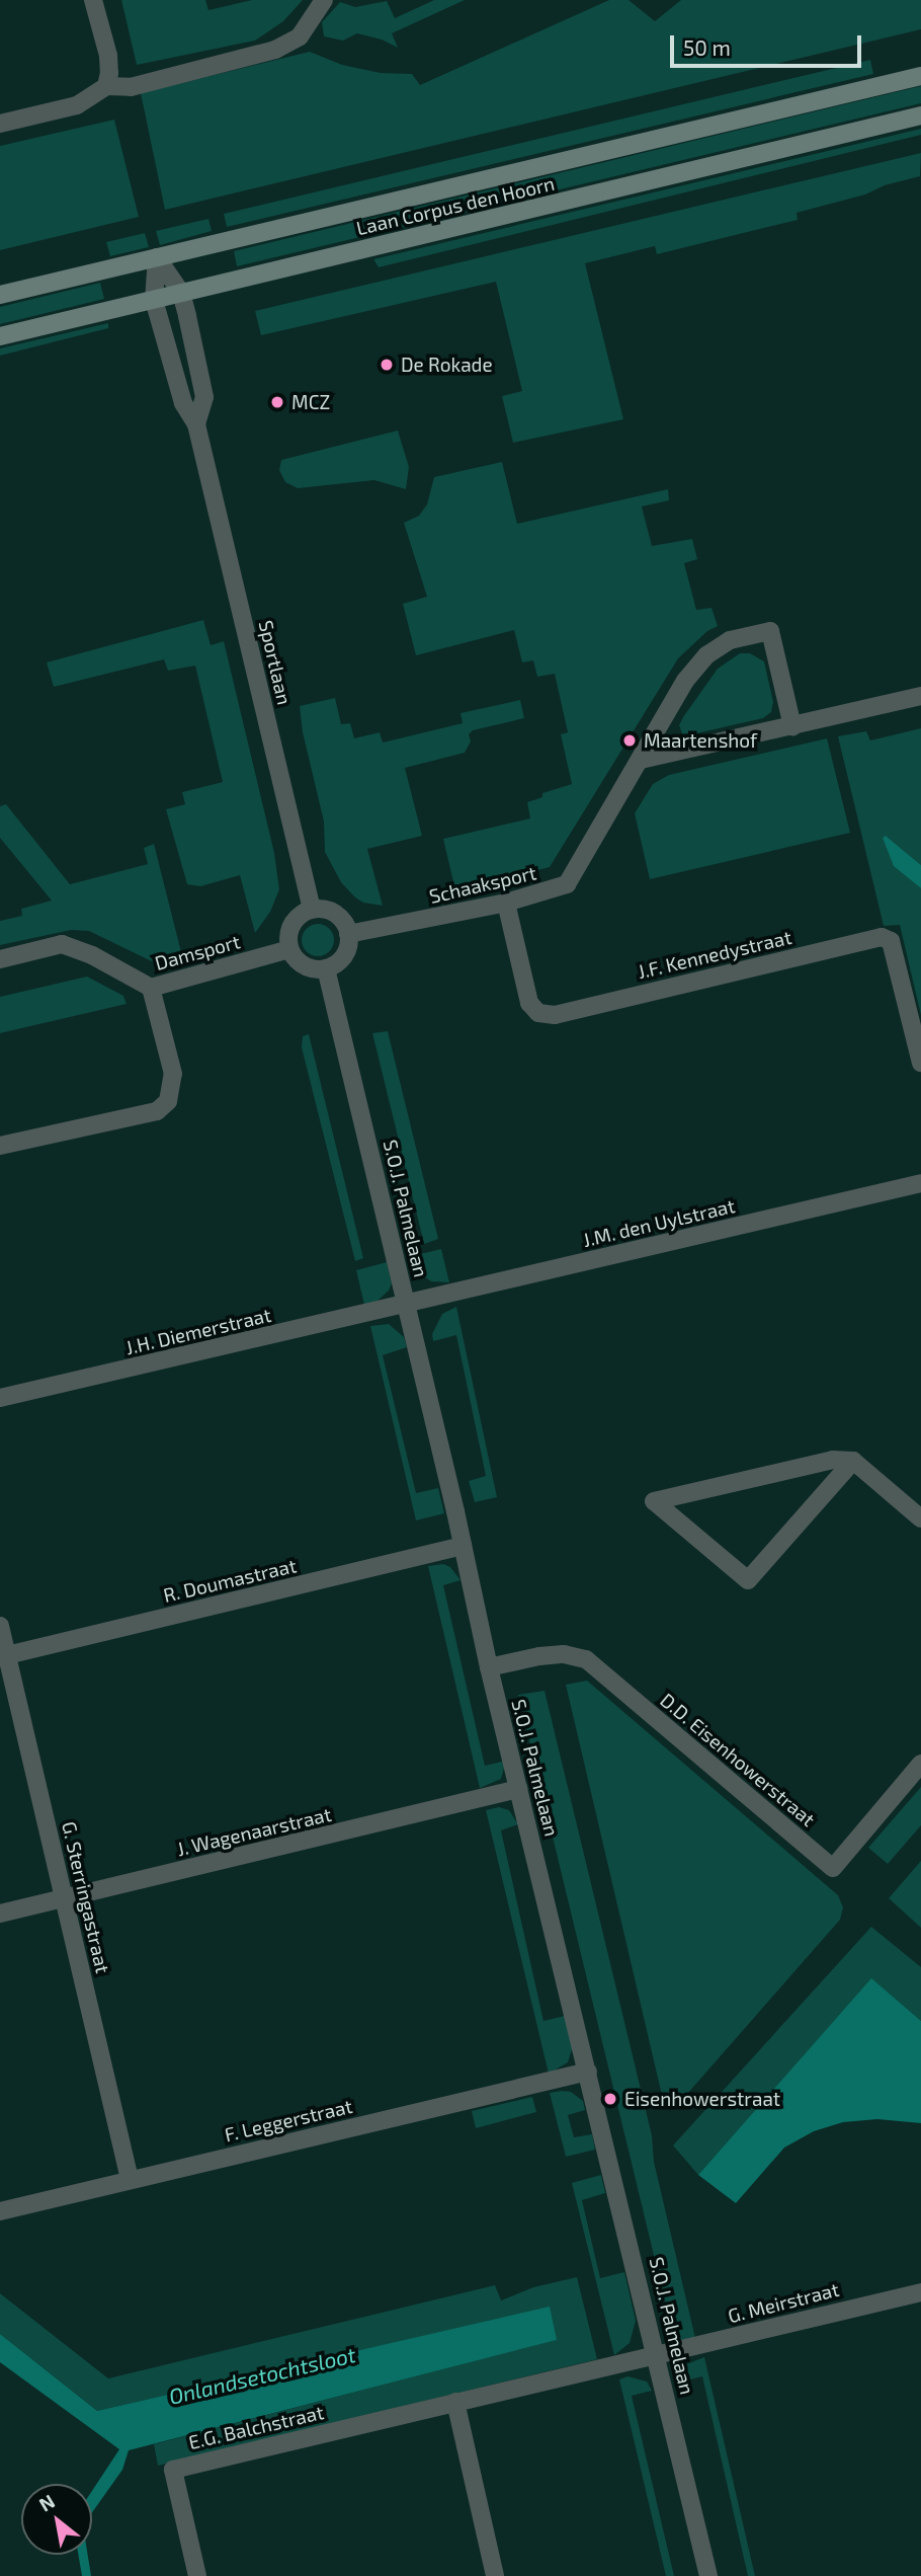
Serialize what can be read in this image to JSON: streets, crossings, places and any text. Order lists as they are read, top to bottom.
{
  "streets": {
    "main road": ["Laan Corpus den Hoorn"],
    "street": [
      "Sportlaan",
      "Schaaksport",
      "Damsport",
      "J.F. Kennedystraat",
      "S.O.J. Palmelaan",
      "J.M. den Uylstraat",
      "J.H. Diemerstraat",
      "R. Doumastraat",
      "D.D. Eisenhowerstraat",
      "J. Wagenaarstraat",
      "G. Sterringastraat",
      "F. Leggerstraat",
      "G. Meirstraat",
      "E.G. Balchstraat"
    ]
  },
  "crossings": [
    ["Laan Corpus den Hoorn", "Sportlaan"],
    ["Sportlaan", "Schaaksport"],
    ["Sportlaan", "Damsport"],
    ["Sportlaan", "S.O.J. Palmelaan"],
    ["Schaaksport", "Damsport"],
    ["Schaaksport", "J.F. Kennedystraat"],
    ["Schaaksport", "S.O.J. Palmelaan"],
    ["Damsport", "S.O.J. Palmelaan"],
    ["S.O.J. Palmelaan", "J.M. den Uylstraat"],
    ["S.O.J. Palmelaan", "J.H. Diemerstraat"],
    ["S.O.J. Palmelaan", "R. Doumastraat"],
    ["S.O.J. Palmelaan", "D.D. Eisenhowerstraat"],
    ["S.O.J. Palmelaan", "J. Wagenaarstraat"],
    ["S.O.J. Palmelaan", "F. Leggerstraat"],
    ["S.O.J. Palmelaan", "G. Meirstraat"],
    ["S.O.J. Palmelaan", "E.G. Balchstraat"],
    ["J.M. den Uylstraat", "J.H. Diemerstraat"],
    ["R. Doumastraat", "G. Sterringastraat"],
    ["J. Wagenaarstraat", "G. Sterringastraat"],
    ["G. Sterringastraat", "F. Leggerstraat"],
    ["G. Meirstraat", "E.G. Balchstraat"]
  ],
  "water": ["Onlandsetochtsloot"],
  "places": [
    "De Rokade",
    "MCZ",
    "Maartenshof",
    "Eisenhowerstraat"
  ],
  "scale_bar": "50 m",
  "north": "top left"
}
